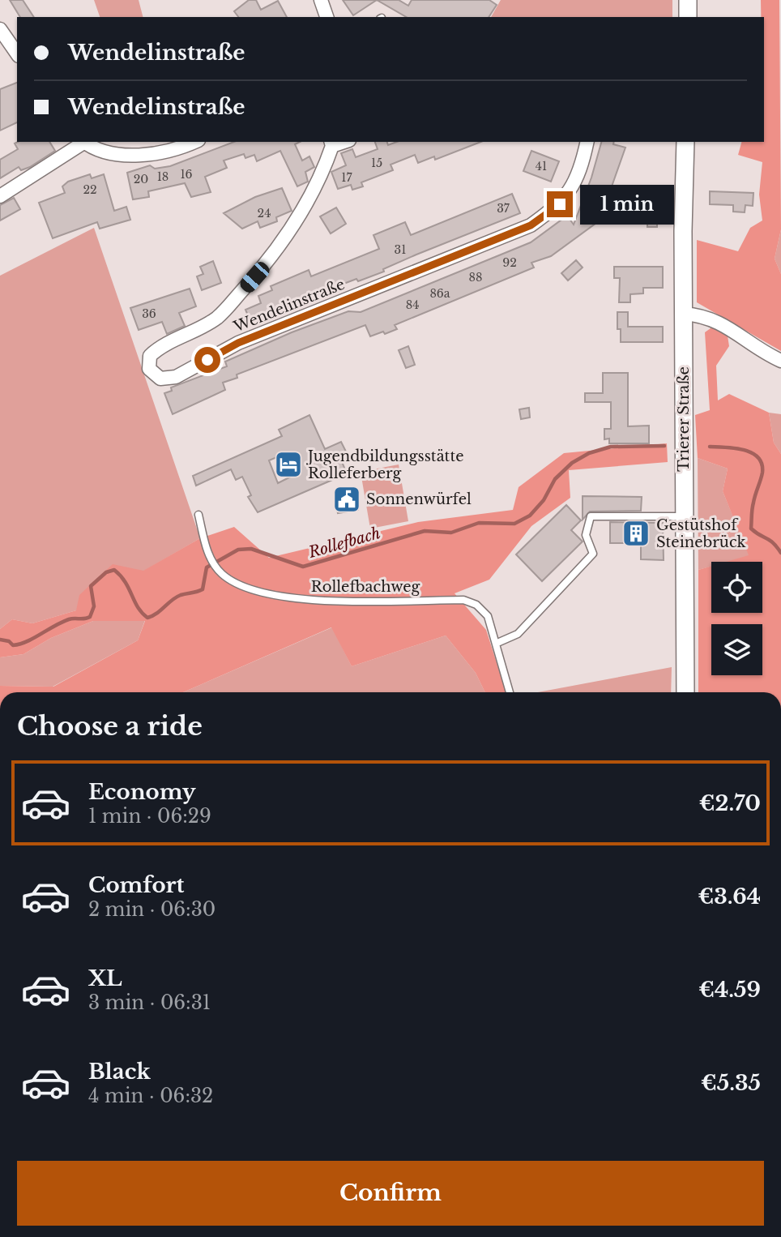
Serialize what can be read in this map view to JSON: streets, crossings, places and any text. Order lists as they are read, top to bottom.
{
  "streets": {
    "main road": ["Trierer Straße"],
    "street": ["Wendelinstraße"],
    "lane": ["Rollefbachweg"]
  },
  "water": ["Rollefbach"],
  "places": {
    "hotel": ["Jugendbildungsstätte Rolleferberg"],
    "public building": ["Sonnenwürfel"],
    "building": ["Gestütshof Steinebrück"]
  },
  "house_numbers": [
    "15",
    "41",
    "16",
    "18",
    "17",
    "20",
    "22",
    "37",
    "24",
    "31",
    "92",
    "88",
    "86a",
    "84",
    "36"
  ],
  "page": {
    "banner": ["Wendelinstraße", "Wendelinstraße"],
    "bubble": "1 min",
    "heading": "Choose a ride",
    "list": [
      {
        "name": "Economy",
        "note": "1 min · 06:29",
        "value": "€2.70"
      },
      {
        "name": "Comfort",
        "note": "2 min · 06:30",
        "value": "€3.64"
      },
      {
        "name": "XL",
        "note": "3 min · 06:31",
        "value": "€4.59"
      },
      {
        "name": "Black",
        "note": "4 min · 06:32",
        "value": "€5.35"
      }
    ],
    "buttons": "Confirm"
  }
}
